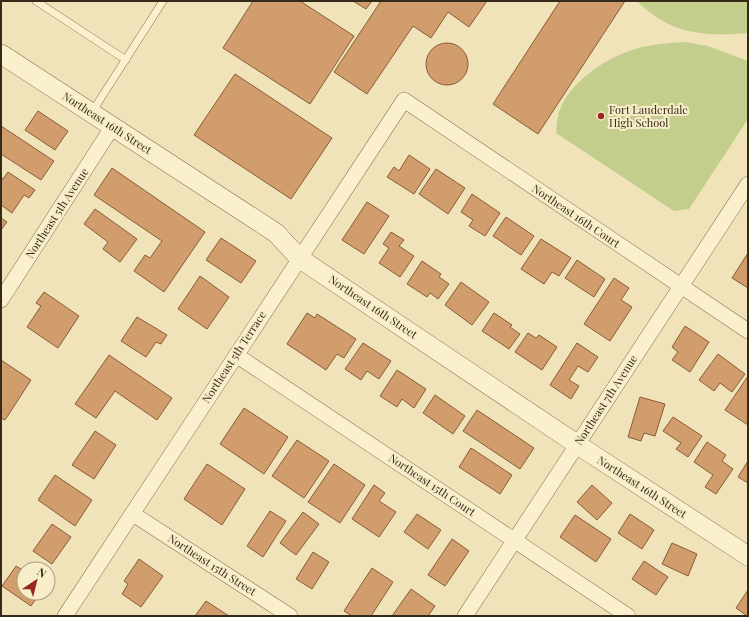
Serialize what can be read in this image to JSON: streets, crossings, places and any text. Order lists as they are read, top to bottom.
{
  "streets": {
    "street": [
      "Northeast 16th Street",
      "Northeast 5th Avenue",
      "Northeast 16th Court",
      "Northeast 5th Terrace",
      "Northeast 7th Avenue",
      "Northeast 15th Court",
      "Northeast 15th Street"
    ]
  },
  "crossings": [
    ["Northeast 16th Street", "Northeast 5th Avenue"],
    ["Northeast 16th Street", "Northeast 5th Terrace"],
    ["Northeast 16th Street", "Northeast 7th Avenue"],
    ["Northeast 16th Court", "Northeast 5th Terrace"],
    ["Northeast 16th Court", "Northeast 7th Avenue"],
    ["Northeast 5th Terrace", "Northeast 15th Court"],
    ["Northeast 5th Terrace", "Northeast 15th Street"],
    ["Northeast 7th Avenue", "Northeast 15th Court"]
  ],
  "places": ["Fort Lauderdale High School"],
  "north": "top right"
}
